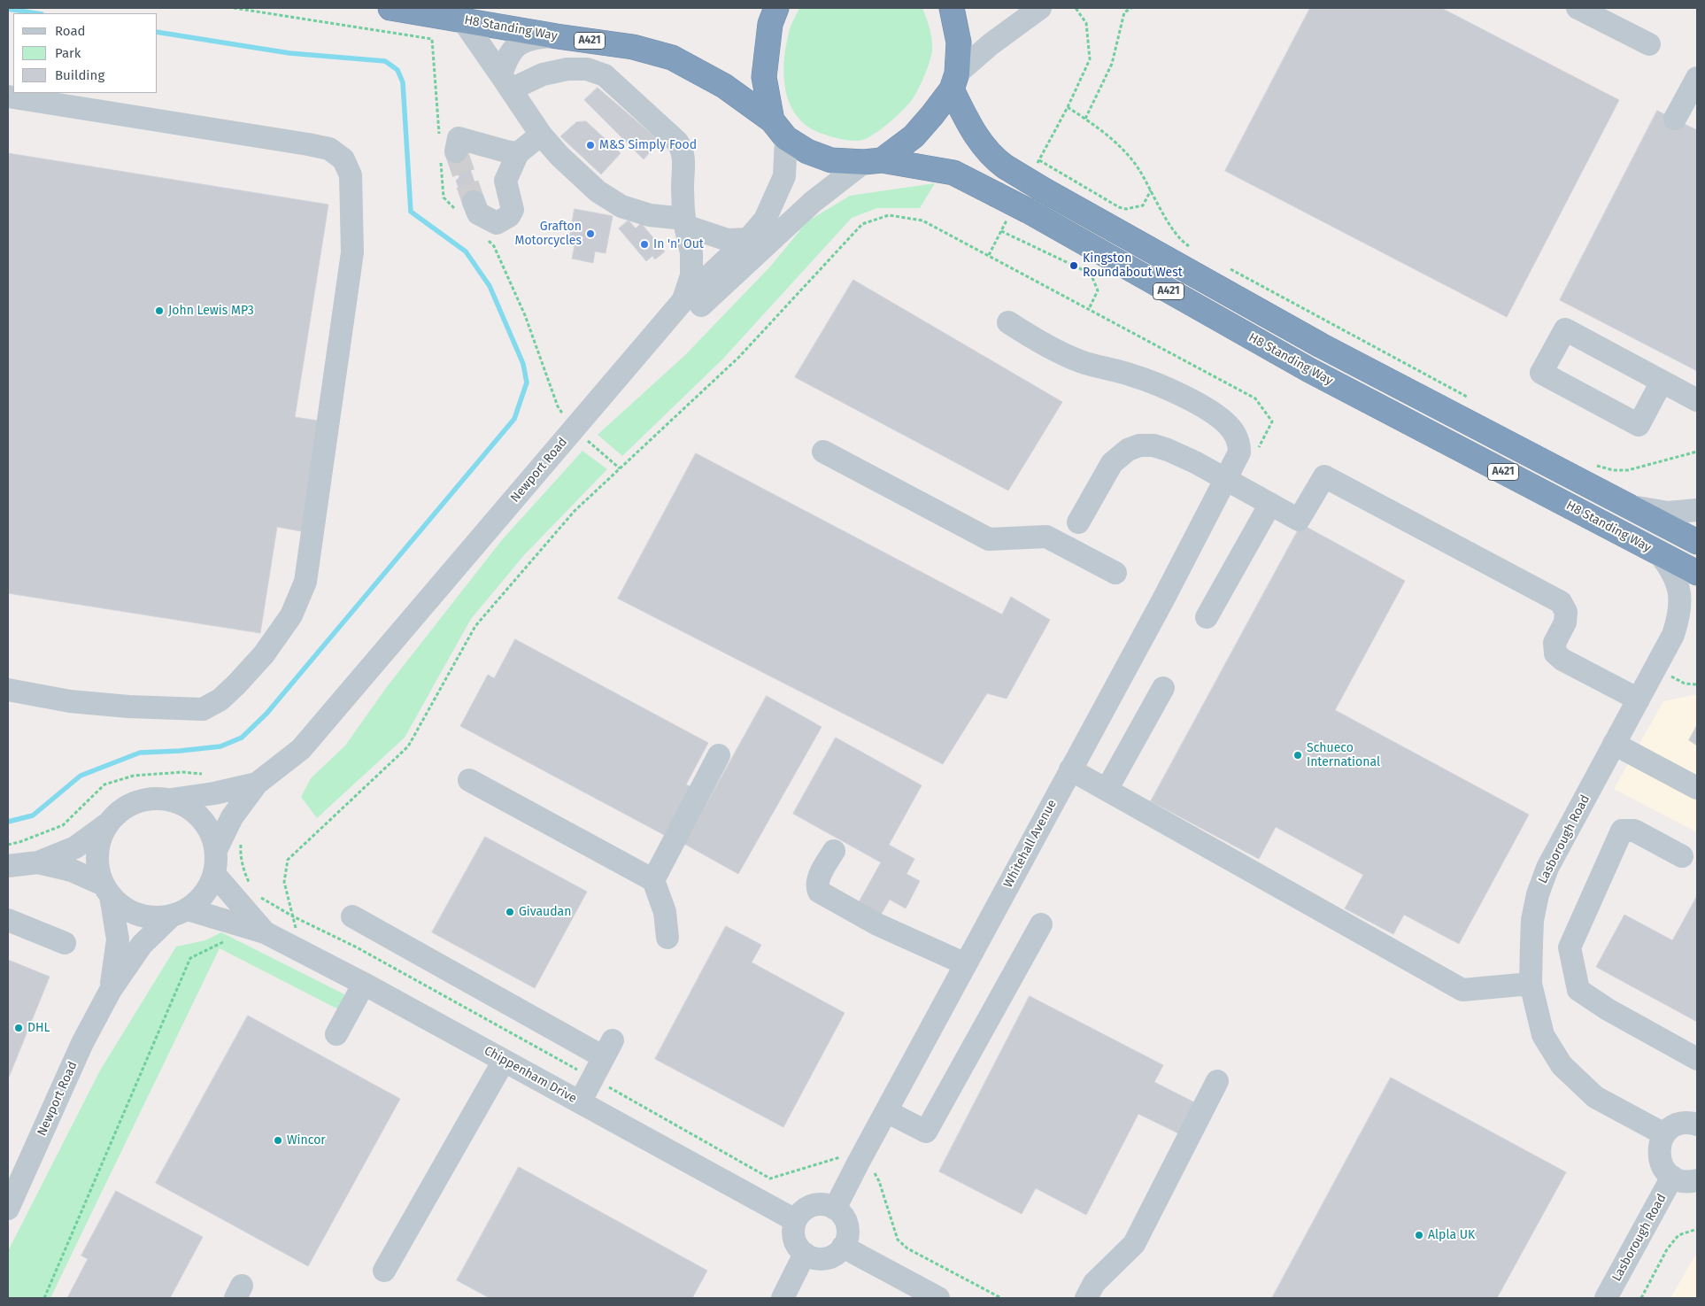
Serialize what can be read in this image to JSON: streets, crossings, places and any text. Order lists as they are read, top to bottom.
{
  "streets": {
    "highway": ["H8 Standing Way", "A421"],
    "street": [
      "Newport Road",
      "Lasborough Road",
      "Whitehall Avenue",
      "Chippenham Drive"
    ]
  },
  "crossings": [
    ["H8 Standing Way", "Newport Road"],
    ["H8 Standing Way", "Lasborough Road"],
    ["Newport Road", "Chippenham Drive"],
    ["Whitehall Avenue", "Chippenham Drive"]
  ],
  "places": [
    "M&S Simply Food",
    "Grafton Motorcycles",
    "In 'n' Out",
    "Kingston Roundabout West",
    "John Lewis MP3",
    "Schueco International",
    "Givaudan",
    "DHL",
    "Wincor",
    "Alpla UK"
  ],
  "legend": ["Road", "Park", "Building"]
}
